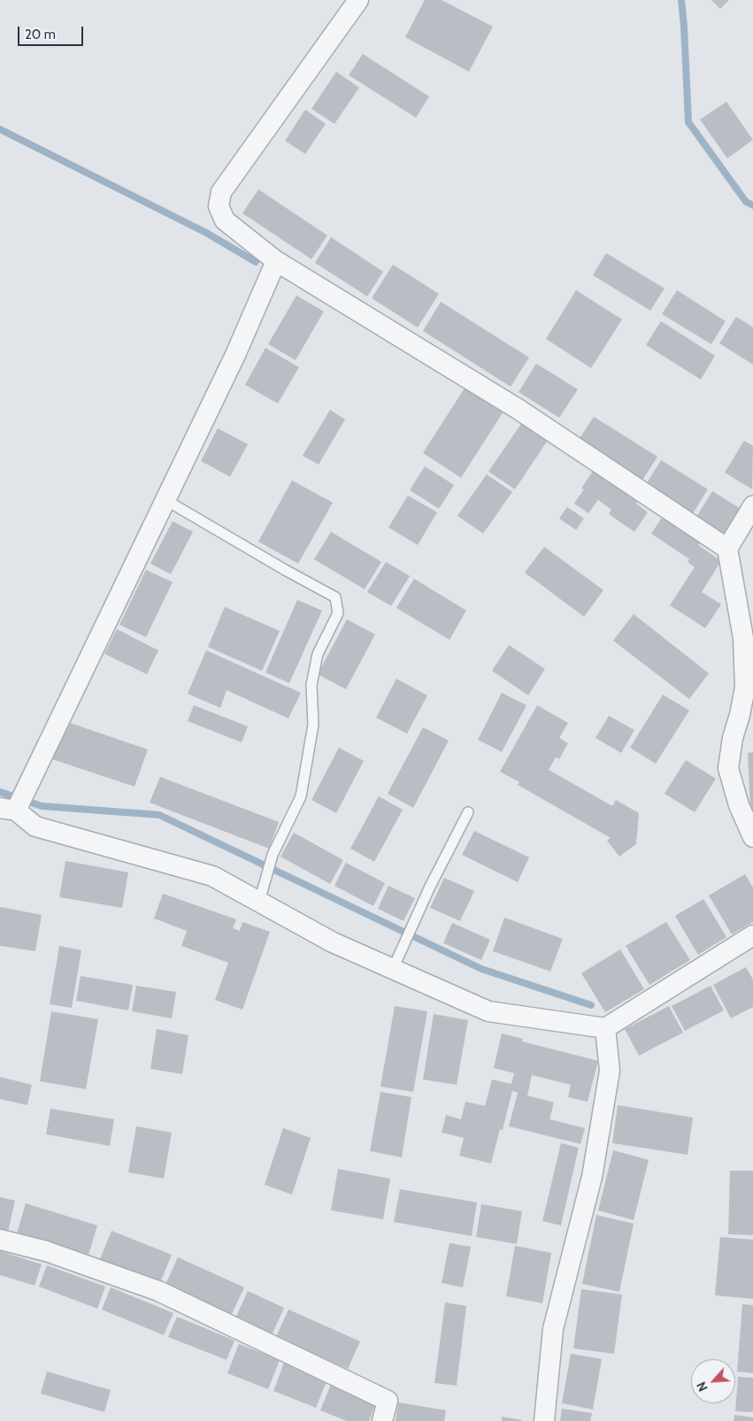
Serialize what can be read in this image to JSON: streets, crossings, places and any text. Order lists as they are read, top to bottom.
{
  "scale_bar": "20 m",
  "north": "bottom left"
}
